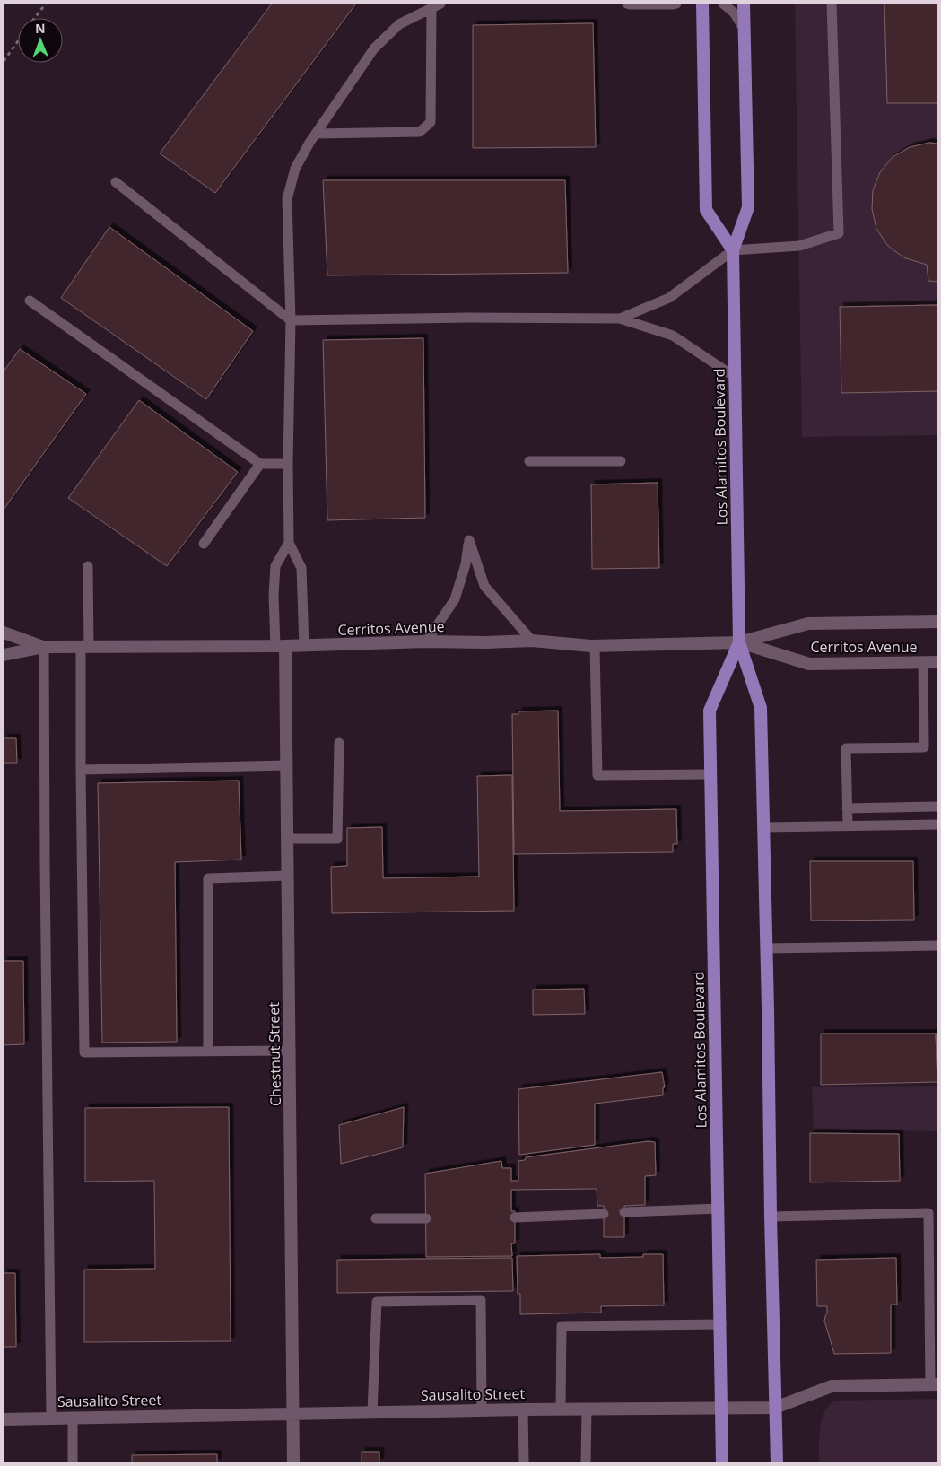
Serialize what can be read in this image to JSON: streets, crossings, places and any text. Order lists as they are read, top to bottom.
{
  "streets": {
    "main road": ["Los Alamitos Boulevard"],
    "street": ["Cerritos Avenue", "Chestnut Street", "Sausalito Street"]
  },
  "crossings": [
    ["Los Alamitos Boulevard", "Cerritos Avenue"],
    ["Los Alamitos Boulevard", "Sausalito Street"],
    ["Cerritos Avenue", "Chestnut Street"],
    ["Chestnut Street", "Sausalito Street"]
  ],
  "north": "top"
}
